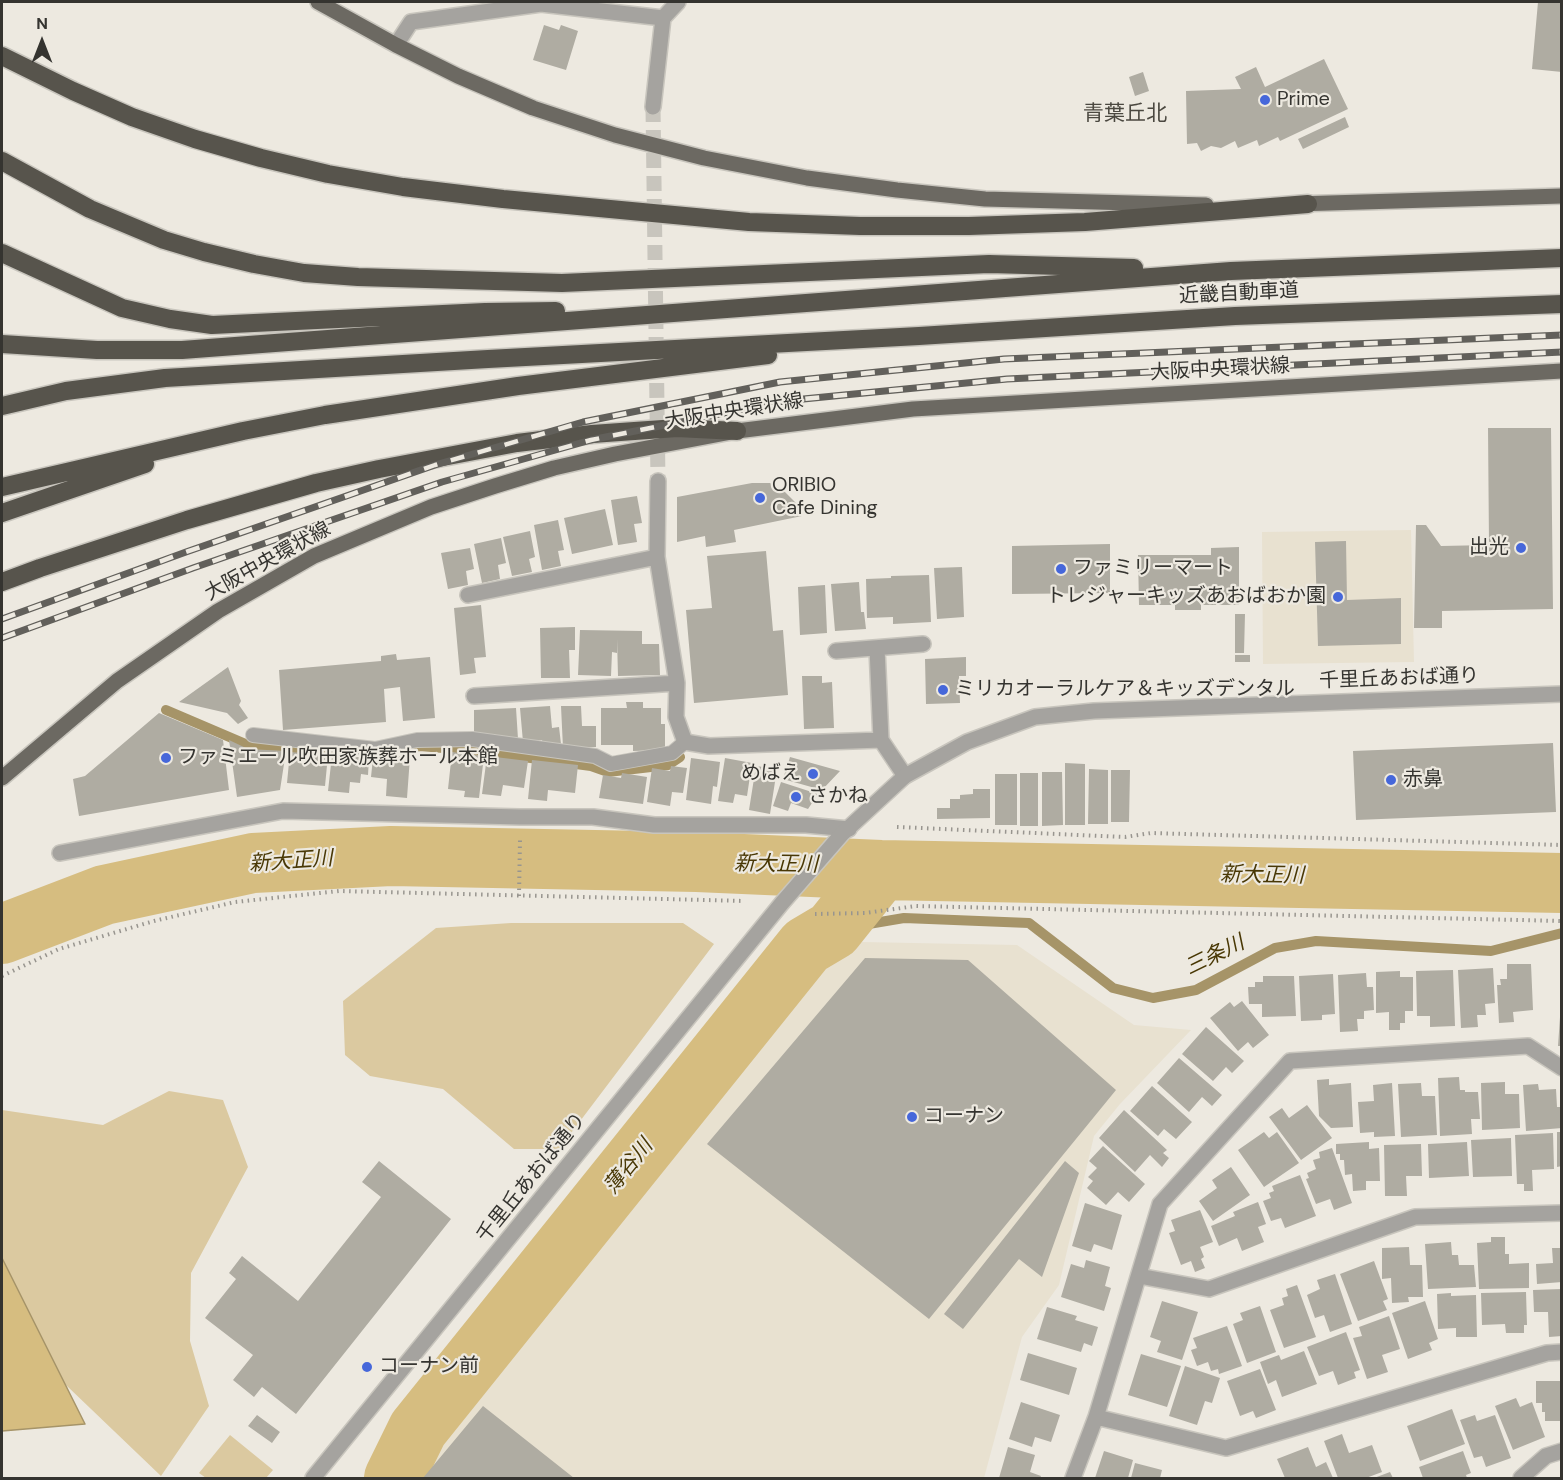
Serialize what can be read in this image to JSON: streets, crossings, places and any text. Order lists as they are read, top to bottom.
{
  "streets": {
    "highway": ["近畿自動車道"],
    "main road": ["大阪中央環状線"],
    "street": ["千里丘あおば通り"]
  },
  "districts": ["青葉丘北"],
  "water": ["新大正川", "三条川", "薄谷川"],
  "places": [
    "Prime",
    "ORIBIO Cafe Dining",
    "出光",
    "ファミリーマート",
    "トレジャーキッズあおばおか園",
    "ミリカオーラルケア＆キッズデンタル",
    "ファミエール吹田家族葬ホール本館",
    "めばえ",
    "赤鼻",
    "さかね",
    "コーナン",
    "コーナン前"
  ],
  "north": "top"
}
